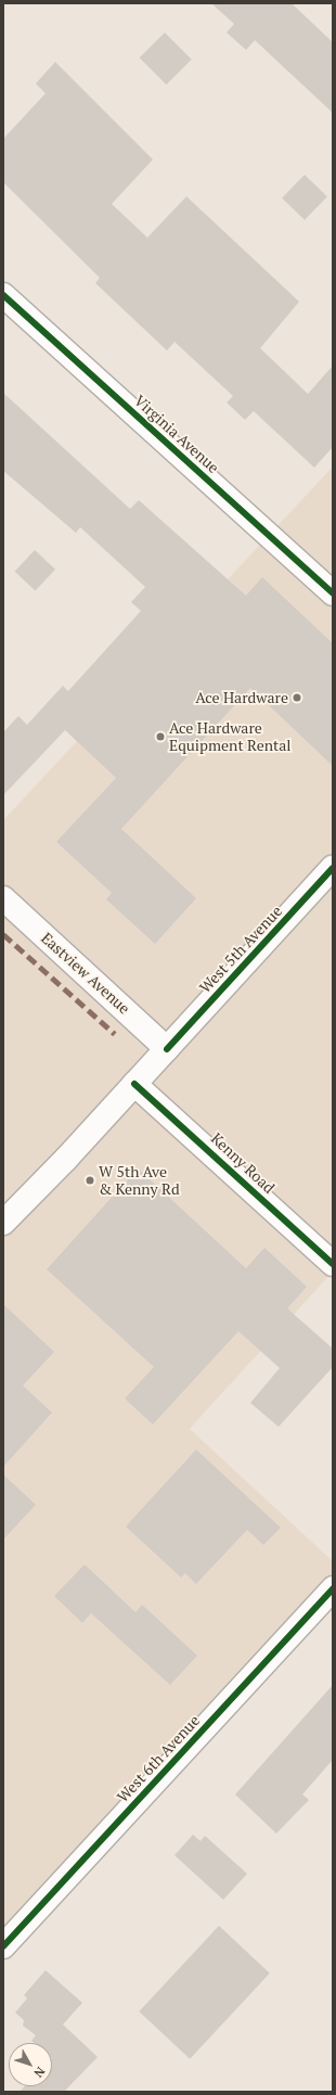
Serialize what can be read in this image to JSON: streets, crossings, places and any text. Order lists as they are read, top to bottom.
{
  "streets": {
    "street": [
      "Virginia Avenue",
      "West 5th Avenue",
      "Eastview Avenue",
      "Kenny Road",
      "West 6th Avenue"
    ]
  },
  "crossings": [
    ["West 5th Avenue", "Eastview Avenue"],
    ["West 5th Avenue", "Kenny Road"]
  ],
  "places": ["Ace Hardware", "Ace Hardware Equipment Rental", "W 5th Ave & Kenny Rd"],
  "north": "bottom right"
}
